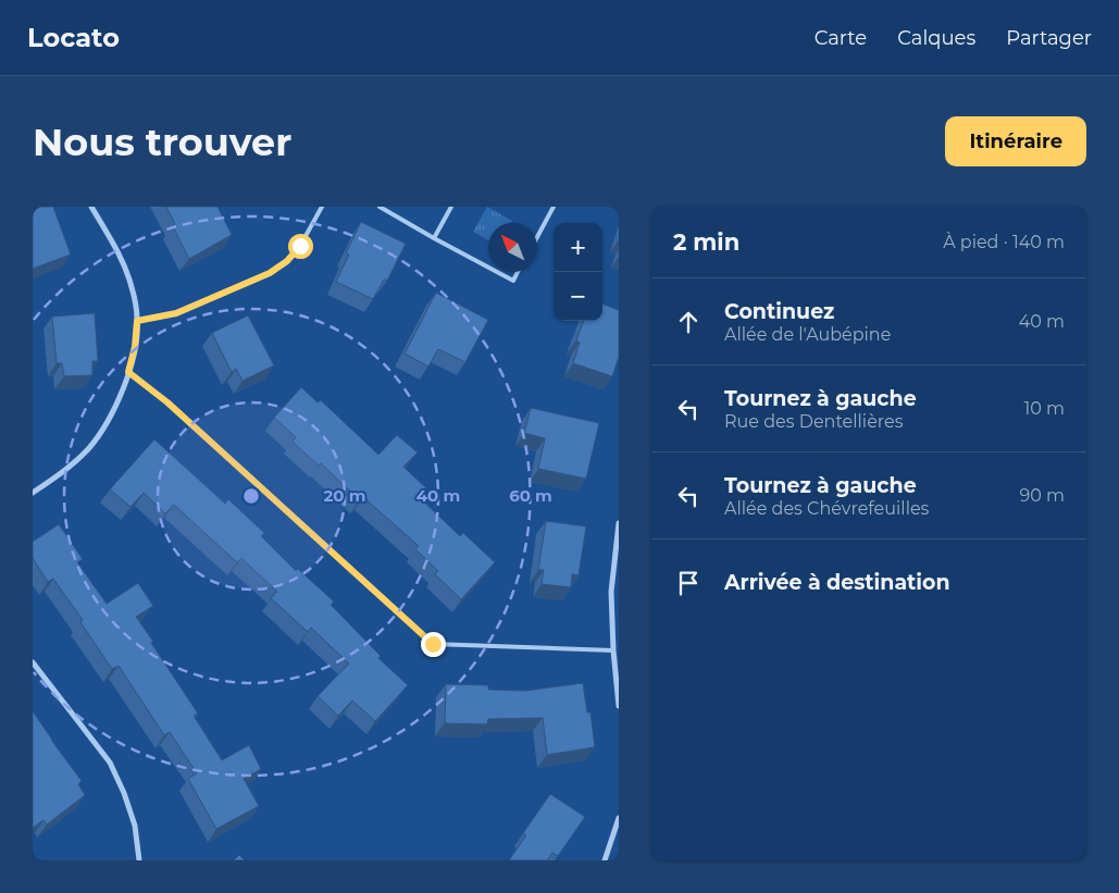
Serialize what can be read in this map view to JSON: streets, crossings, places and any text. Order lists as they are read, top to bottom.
{
  "north": "top left",
  "page": {
    "header": "Locato",
    "nav": ["Carte", "Calques", "Partager"],
    "buttons": "Itinéraire",
    "title": "Nous trouver",
    "heading": ["2 min", "À pied · 140 m"],
    "map_buttons": ["+", "−"],
    "list": [
      ["Continuez", "Allée de l'Aubépine", "40 m"],
      ["Tournez à gauche", "Rue des Dentellières", "10 m"],
      ["Tournez à gauche", "Allée des Chévrefeuilles", "90 m"],
      "Arrivée à destination"
    ]
  },
  "rings": ["20 m", "40 m", "60 m"]
}
